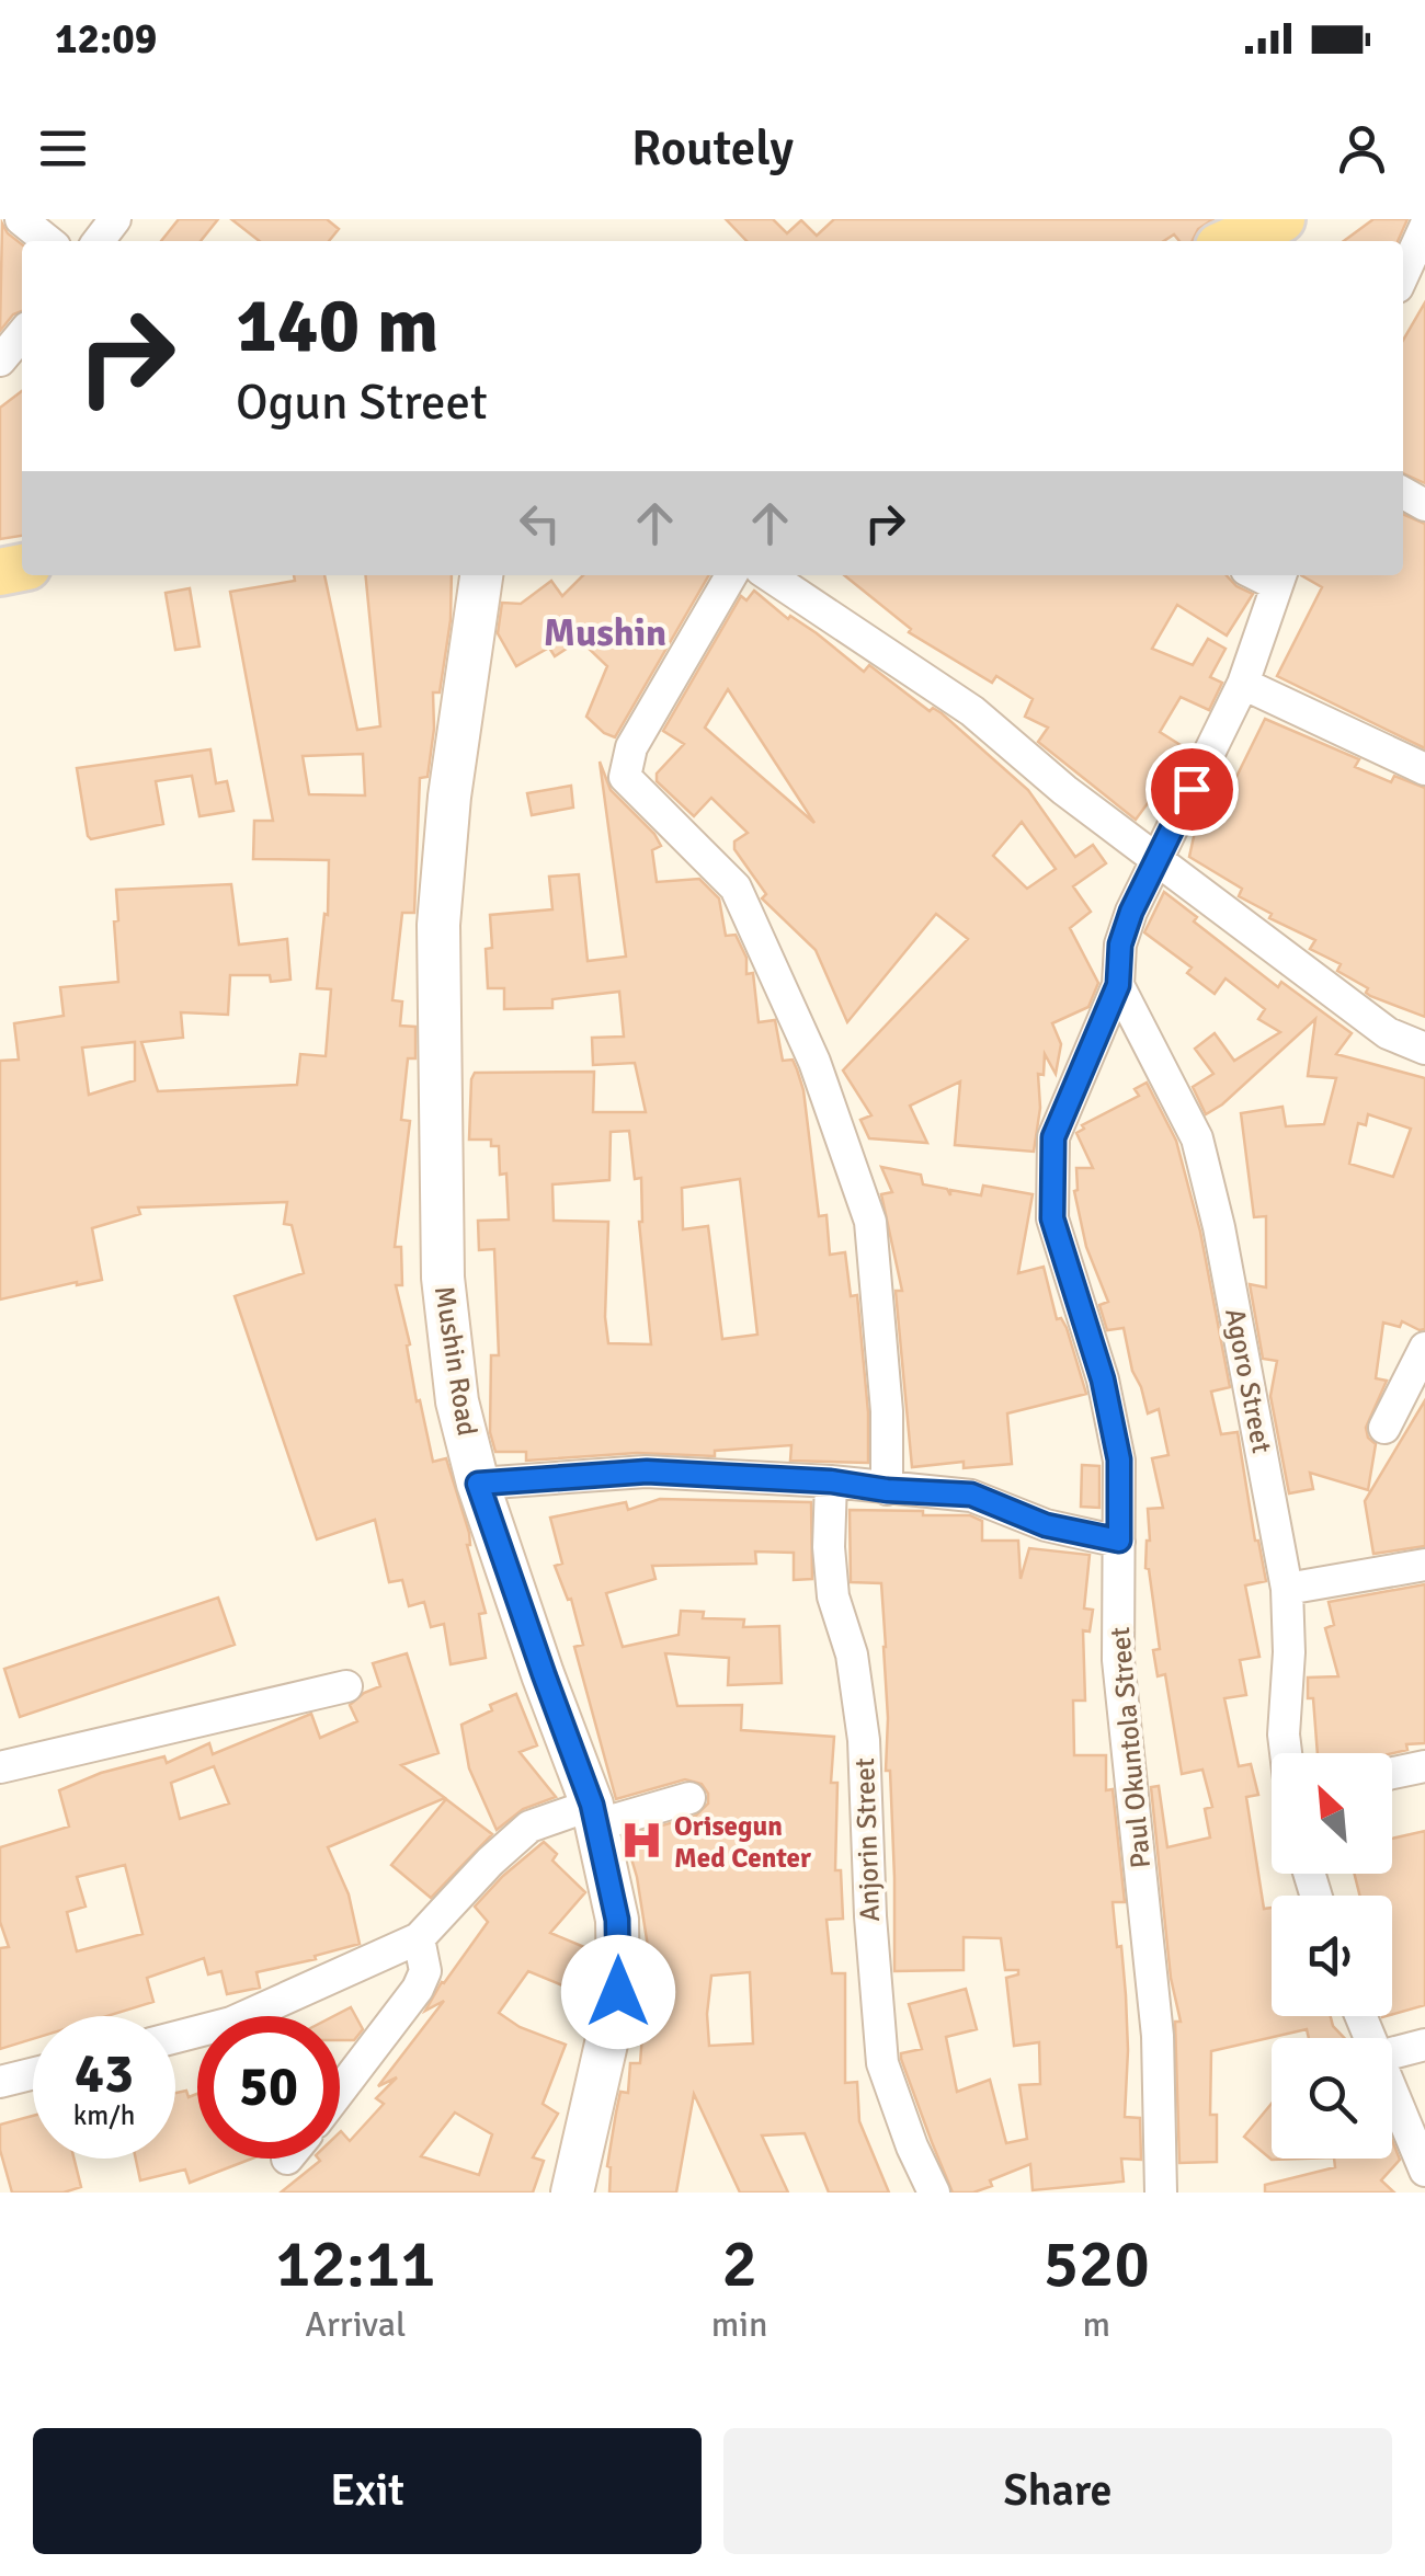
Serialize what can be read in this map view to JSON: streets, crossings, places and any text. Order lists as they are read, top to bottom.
{
  "streets": {
    "main road": ["Mushin Road"],
    "street": ["Agoro Street", "Paul Okuntola Street", "Anjorin Street"]
  },
  "crossings": [
    ["Agoro Street", "Paul Okuntola Street"]
  ],
  "districts": ["Mushin"],
  "places": {
    "hospital": ["Orisegun Med Center"]
  },
  "north": "top left",
  "page": {
    "status": "12:09",
    "header": "Routely",
    "turn": ["140 m", "Ogun Street"],
    "speed": "43 km/h",
    "limit": "50",
    "eta": [
      "12:11",
      "Arrival",
      "2",
      "min",
      "520",
      "m"
    ],
    "buttons": ["Exit", "Share"]
  }
}
